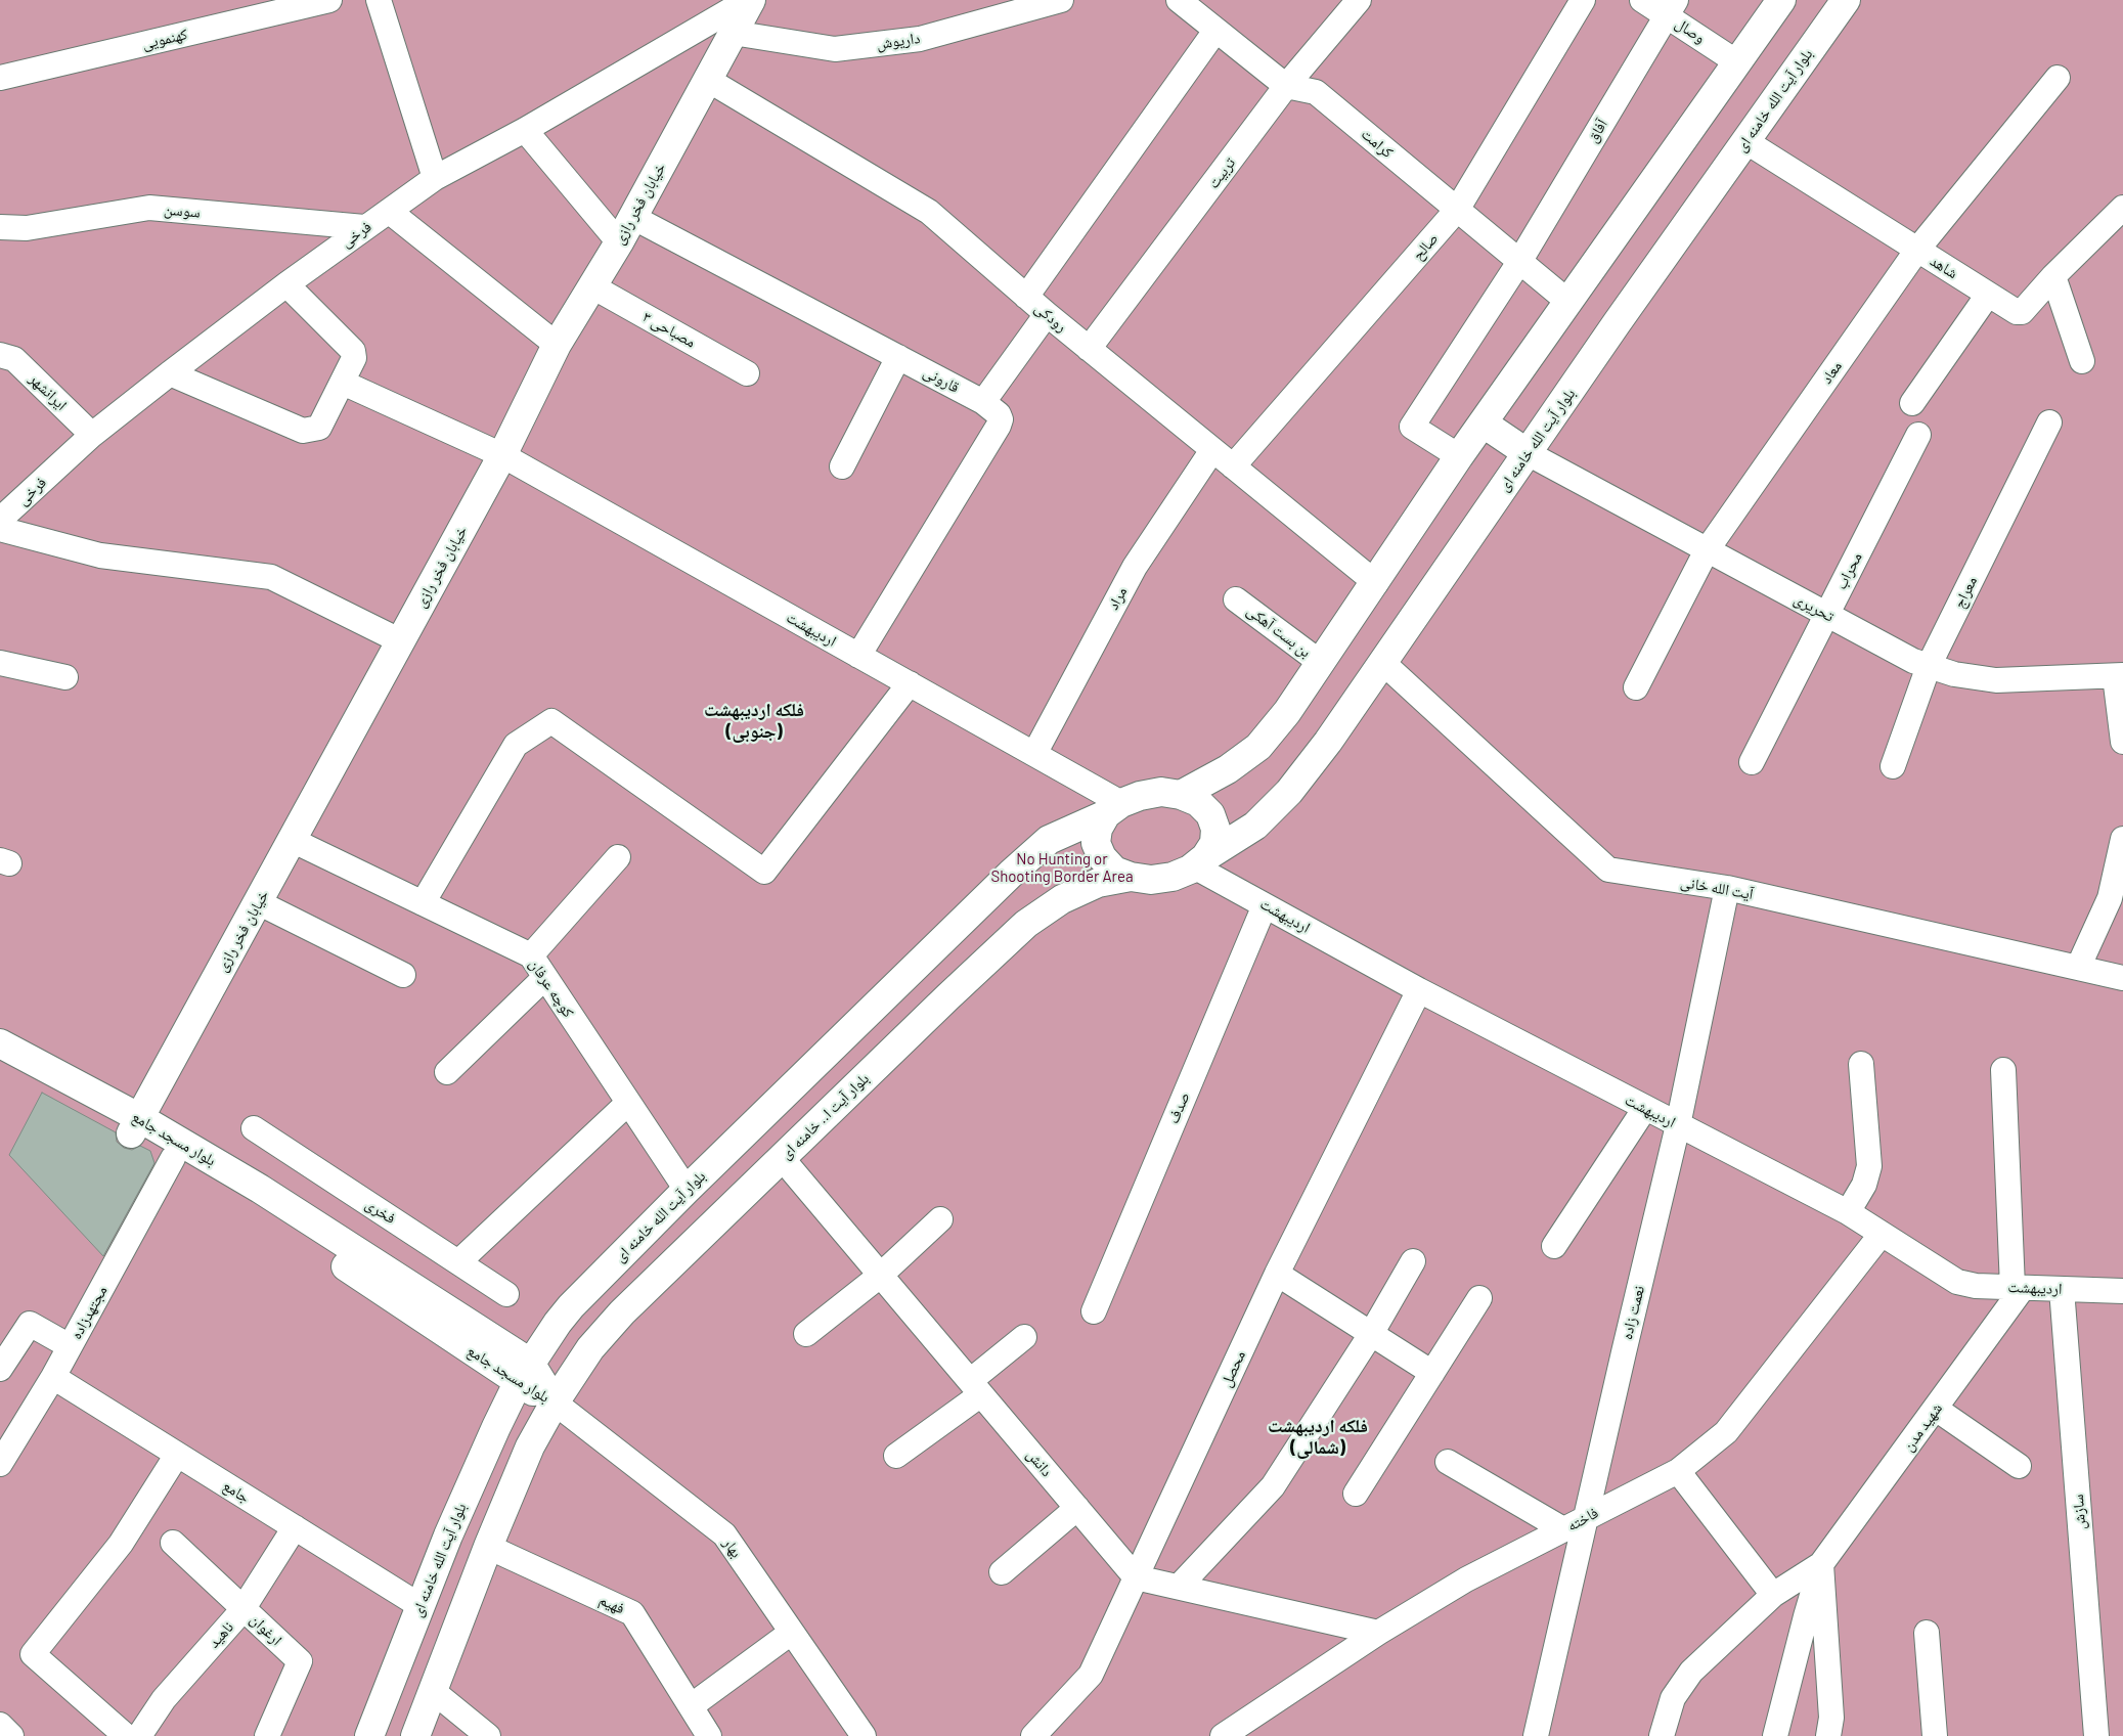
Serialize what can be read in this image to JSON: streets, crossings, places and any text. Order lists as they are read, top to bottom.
{
  "streets": {
    "main road": [
      "بلوار آیت الله خامنه ای",
      "خیابان فخر رازی",
      "بلوار آیت ا.. خامنه ای",
      "بلوار مسجد جامع"
    ],
    "street": [
      "وصال",
      "کهنمویی",
      "داریوش",
      "آفاق",
      "کرامت",
      "تربیت",
      "سوسن",
      "فرخی",
      "صالح",
      "شاهد",
      "رودکی",
      "مصباحی ۳",
      "معاد",
      "قارونی",
      "ایرانشهر",
      "محراب",
      "معراج",
      "مراد",
      "تحریری",
      "اردیبهشت",
      "بن بست آهکی",
      "آیت الله خانی",
      "کوچه عرفان",
      "صدف",
      "فخری",
      "مجتهدزاده",
      "نعمت زاده",
      "محصل",
      "شهید مدن",
      "دانش",
      "جامع",
      "سازش",
      "فاخته",
      "بهار",
      "فهیم",
      "ارغوان",
      "ناهید"
    ]
  },
  "crossings": [
    ["وصال", "آفاق"],
    ["داریوش", "خیابان فخر رازی"],
    ["بلوار آیت الله خامنه ای", "شاهد"],
    ["بلوار آیت الله خامنه ای", "تحریری"],
    ["بلوار آیت الله خامنه ای", "اردیبهشت"],
    ["بلوار آیت الله خامنه ای", "آیت الله خانی"],
    ["بلوار آیت الله خامنه ای", "کوچه عرفان"],
    ["بلوار آیت الله خامنه ای", "بلوار آیت ا.. خامنه ای"],
    ["بلوار آیت الله خامنه ای", "بلوار مسجد جامع"],
    ["بلوار آیت الله خامنه ای", "جامع"],
    ["آفاق", "کرامت"],
    ["کرامت", "تربیت"],
    ["کرامت", "صالح"],
    ["تربیت", "رودکی"],
    ["خیابان فخر رازی", "فرخی"],
    ["خیابان فخر رازی", "رودکی"],
    ["خیابان فخر رازی", "مصباحی ۳"],
    ["خیابان فخر رازی", "قارونی"],
    ["خیابان فخر رازی", "اردیبهشت"],
    ["خیابان فخر رازی", "کوچه عرفان"],
    ["خیابان فخر رازی", "بلوار مسجد جامع"],
    ["سوسن", "فرخی"],
    ["فرخی", "ایرانشهر"],
    ["صالح", "رودکی"],
    ["شاهد", "معاد"],
    ["رودکی", "مراد"],
    ["معاد", "تحریری"],
    ["قارونی", "اردیبهشت"],
    ["محراب", "تحریری"],
    ["معراج", "تحریری"],
    ["مراد", "اردیبهشت"],
    ["اردیبهشت", "صدف"],
    ["اردیبهشت", "بلوار آیت ا.. خامنه ای"],
    ["اردیبهشت", "نعمت زاده"],
    ["اردیبهشت", "محصل"],
    ["اردیبهشت", "شهید مدن"],
    ["اردیبهشت", "سازش"],
    ["اردیبهشت", "فاخته"],
    ["آیت الله خانی", "نعمت زاده"],
    ["بلوار آیت ا.. خامنه ای", "بلوار مسجد جامع"],
    ["بلوار آیت ا.. خامنه ای", "دانش"],
    ["بلوار آیت ا.. خامنه ای", "بهار"],
    ["بلوار مسجد جامع", "مجتهدزاده"],
    ["بلوار مسجد جامع", "بهار"],
    ["مجتهدزاده", "جامع"],
    ["نعمت زاده", "فاخته"],
    ["محصل", "دانش"],
    ["جامع", "ناهید"],
    ["ارغوان", "ناهید"]
  ],
  "districts": ["فلکه اردیبهشت (جنوبی)", "فلکه اردیبهشت (شمالی)"],
  "parks": ["No Hunting or Shooting Border Area"]
}
